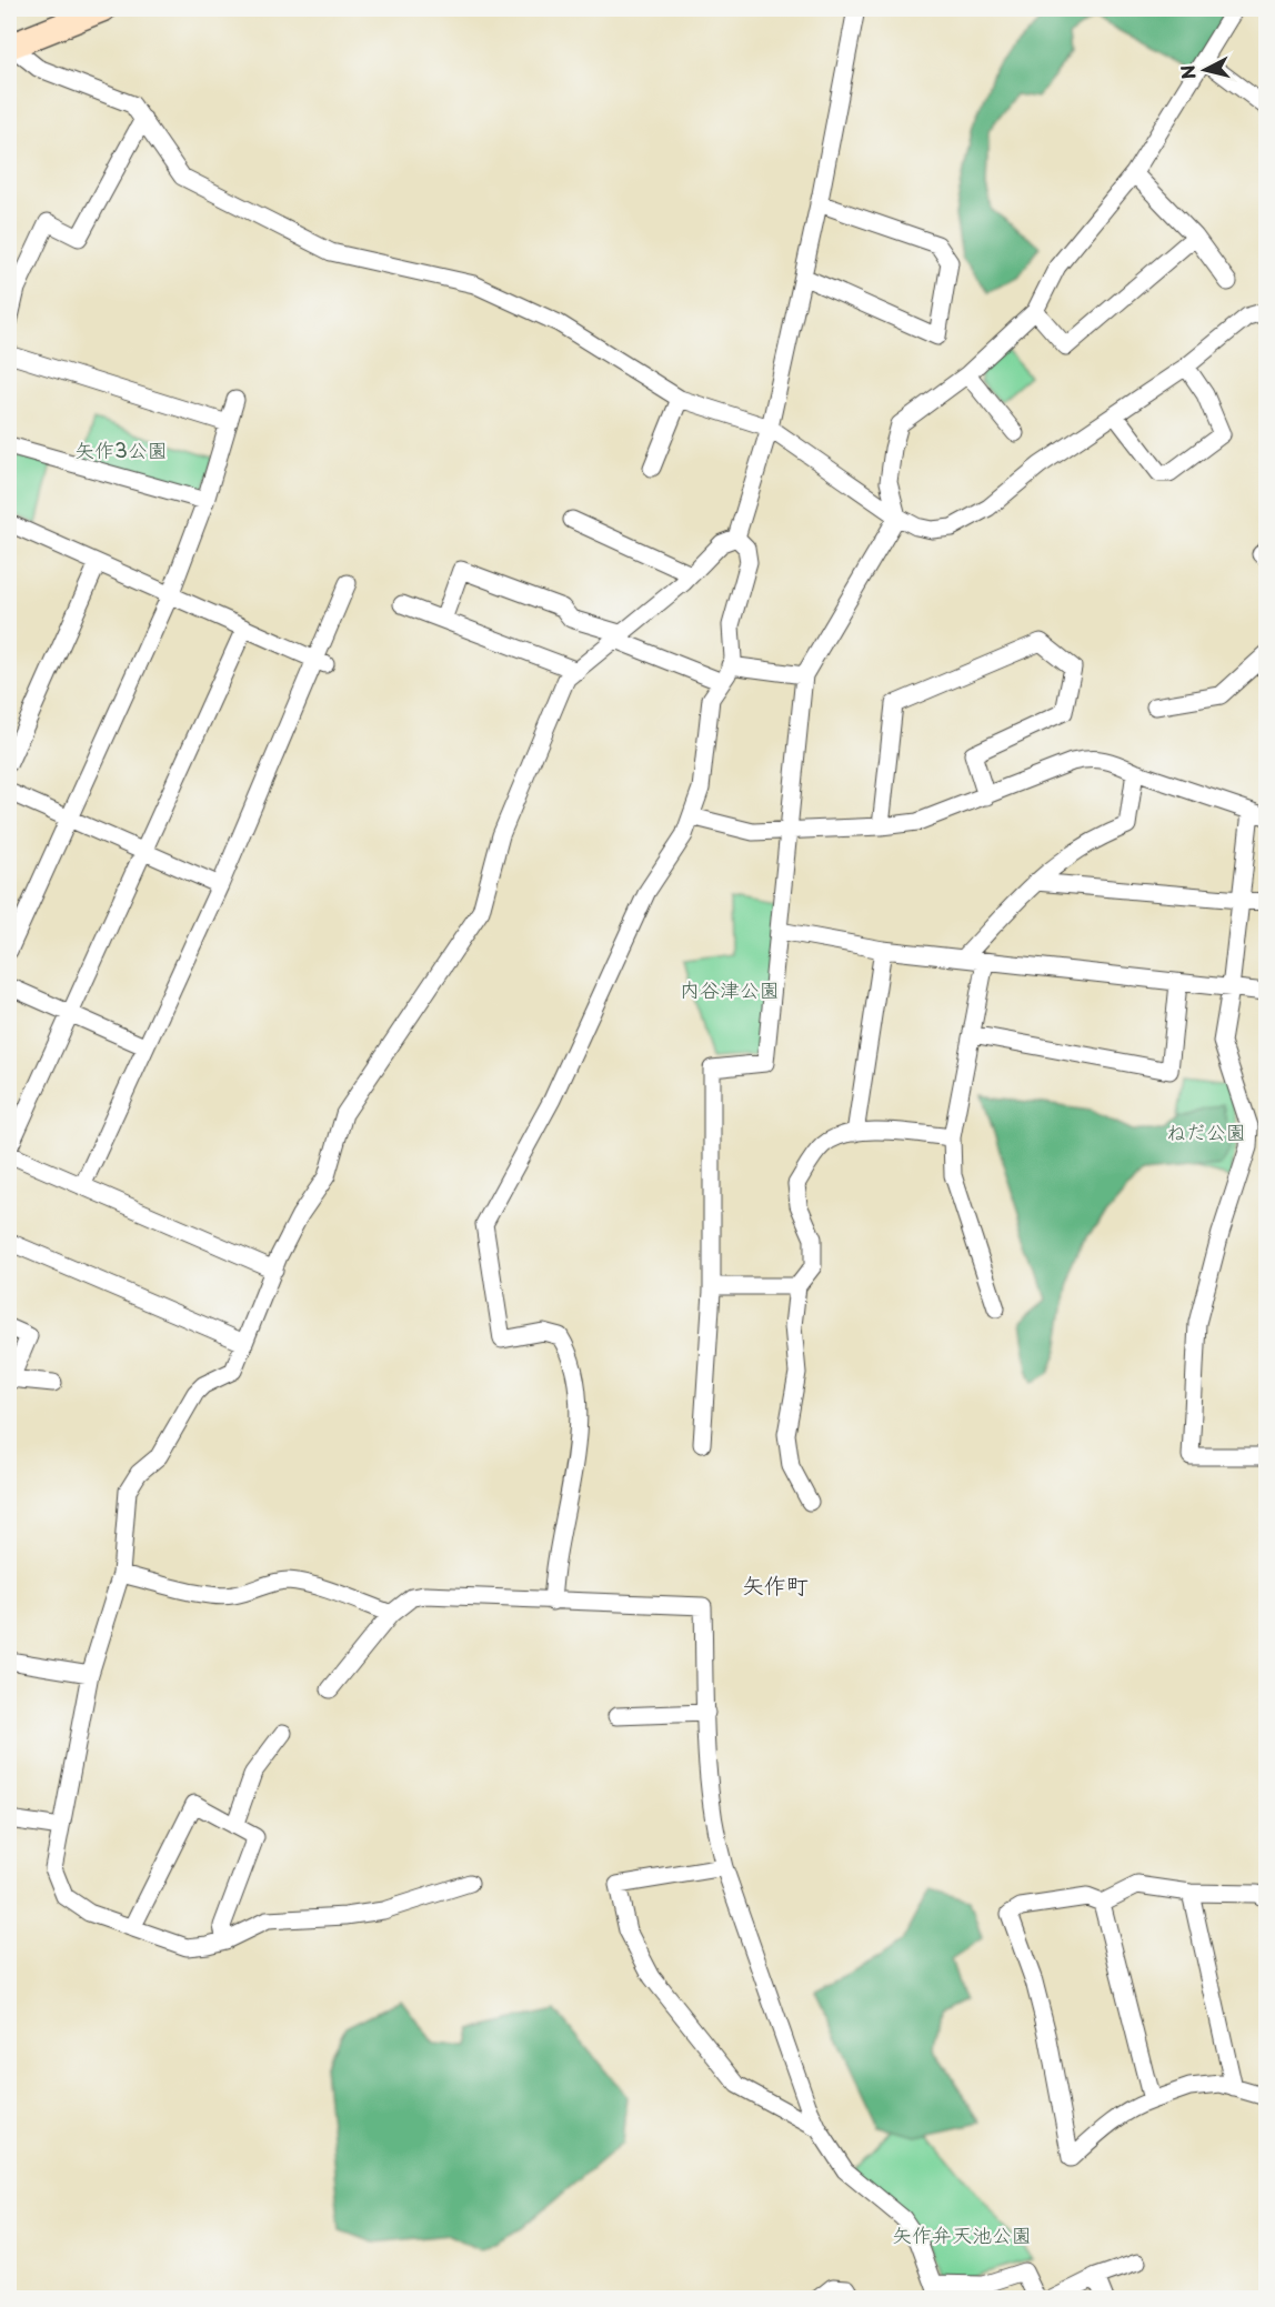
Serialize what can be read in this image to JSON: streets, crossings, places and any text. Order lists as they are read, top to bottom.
{
  "districts": ["矢作町"],
  "parks": [
    "矢作3公園",
    "内谷津公園",
    "ねだ公園",
    "矢作弁天池公園"
  ],
  "north": "left"
}
